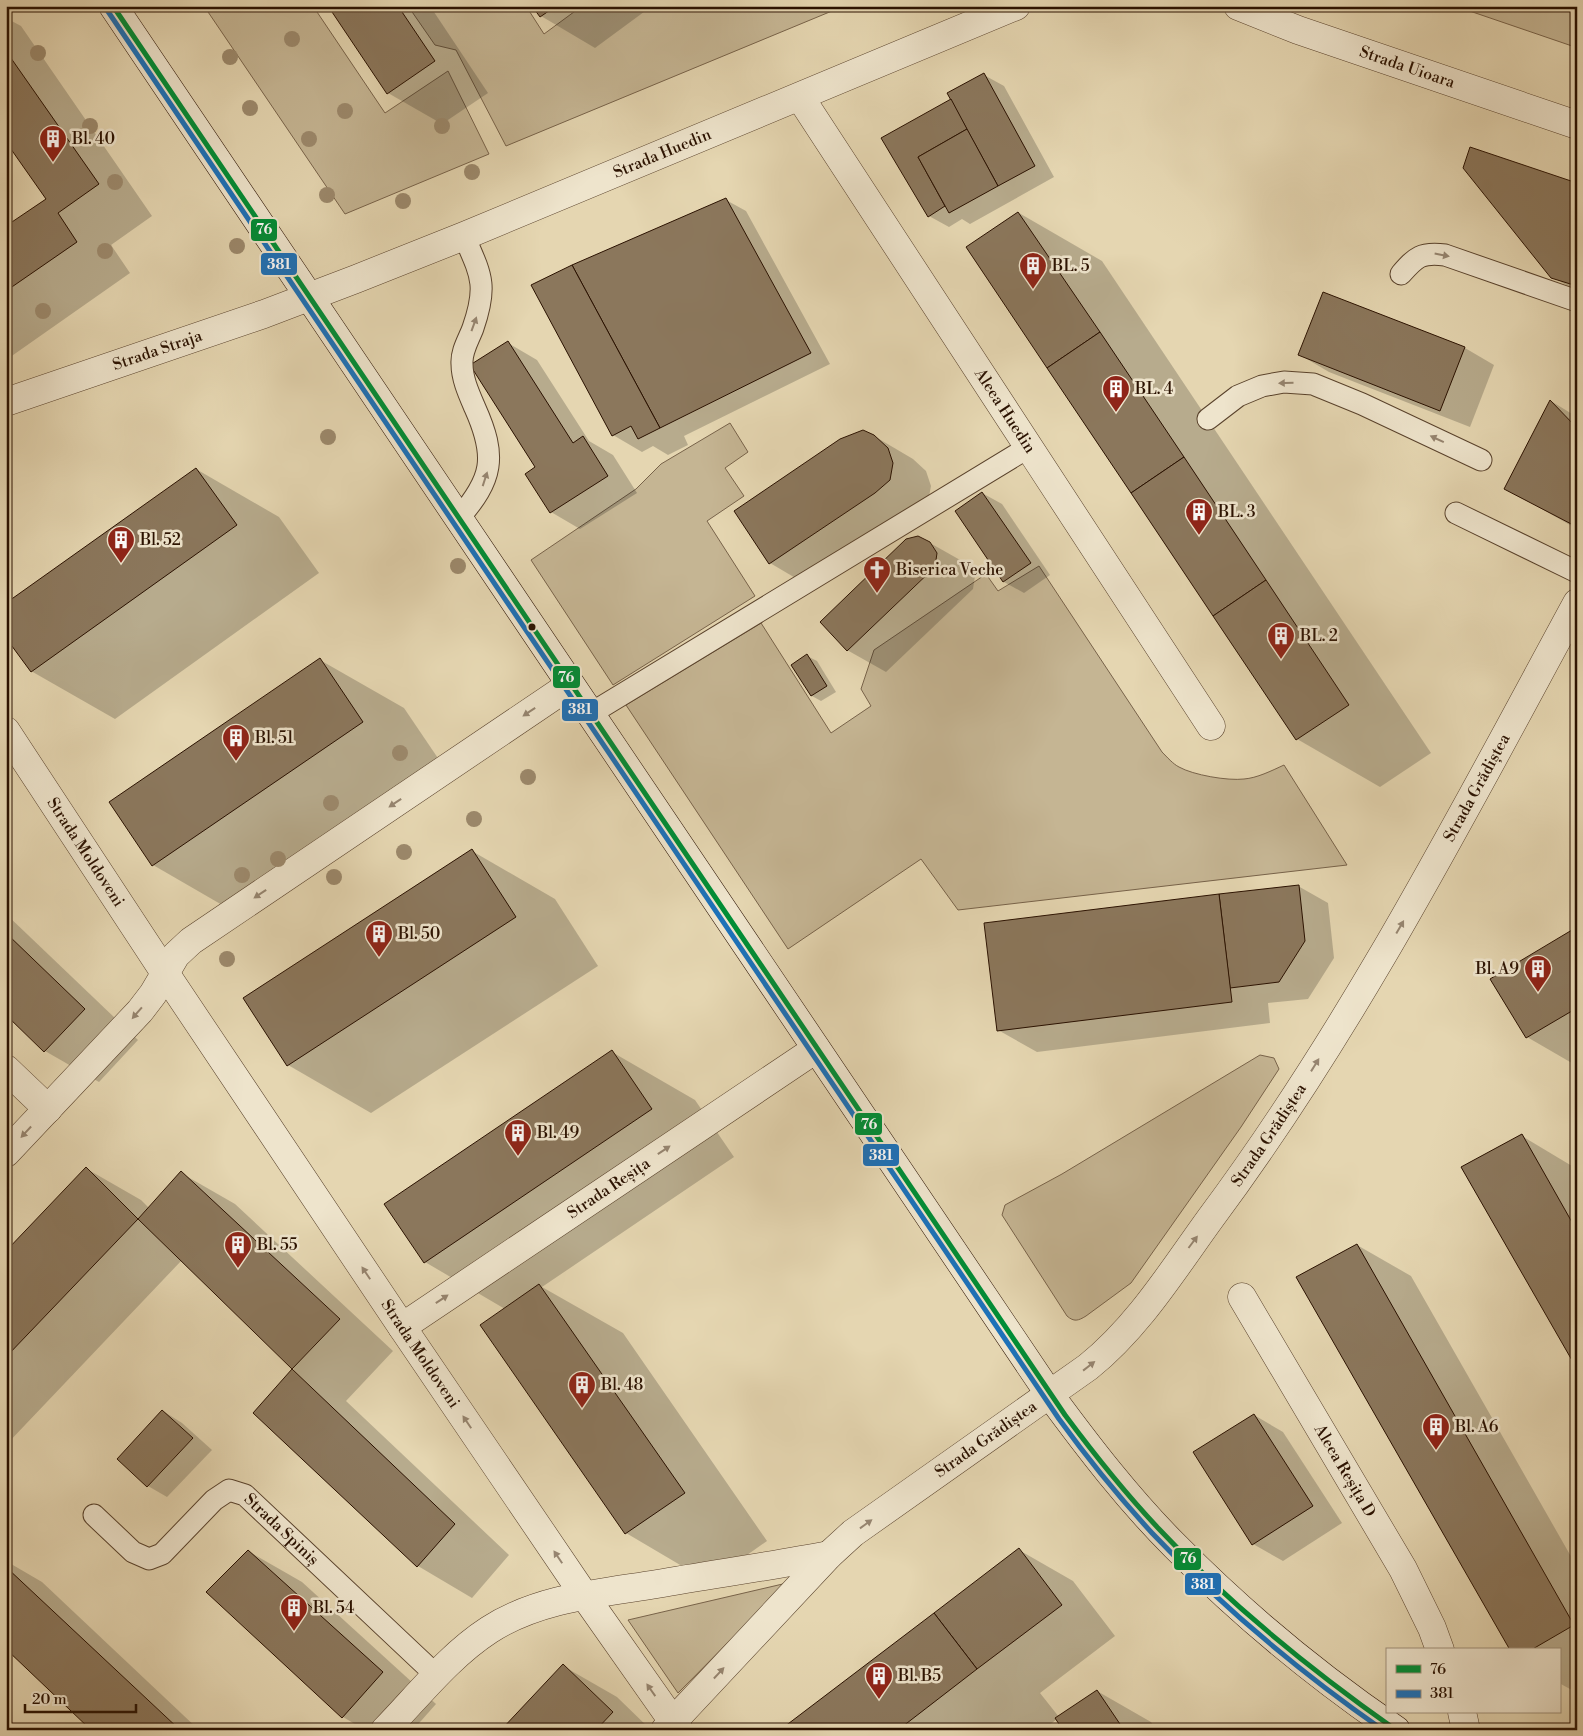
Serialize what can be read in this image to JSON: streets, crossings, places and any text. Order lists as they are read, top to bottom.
{
  "streets": {
    "street": [
      "Strada Uioara",
      "Strada Huedin",
      "Strada Straja",
      "Aleea Huedin",
      "Strada Grădiștea",
      "Strada Moldoveni",
      "Strada Reșița",
      "Aleea Reșița D"
    ],
    "lane": ["Strada Spiniș"]
  },
  "crossings": [
    ["Strada Huedin", "Strada Straja"],
    ["Strada Huedin", "Aleea Huedin"],
    ["Strada Grădiștea", "Strada Moldoveni"],
    ["Strada Moldoveni", "Strada Reșița"]
  ],
  "one_way": ["Strada Grădiștea", "Strada Moldoveni", "Strada Reșița"],
  "places": {
    "building": [
      "Bl. 40",
      "BL. 5",
      "BL. 4",
      "BL. 3",
      "Bl. 52",
      "BL. 2",
      "Bl. 51",
      "Bl. 50",
      "Bl. A9",
      "Bl. 49",
      "Bl. 55",
      "Bl. 48",
      "Bl. A6",
      "Bl. 54",
      "Bl. B5"
    ],
    "church": ["Biserica Veche"]
  },
  "lines": ["transit line 76", "transit line 381"],
  "legend": ["76", "381"],
  "scale_bar": "20 m"
}
